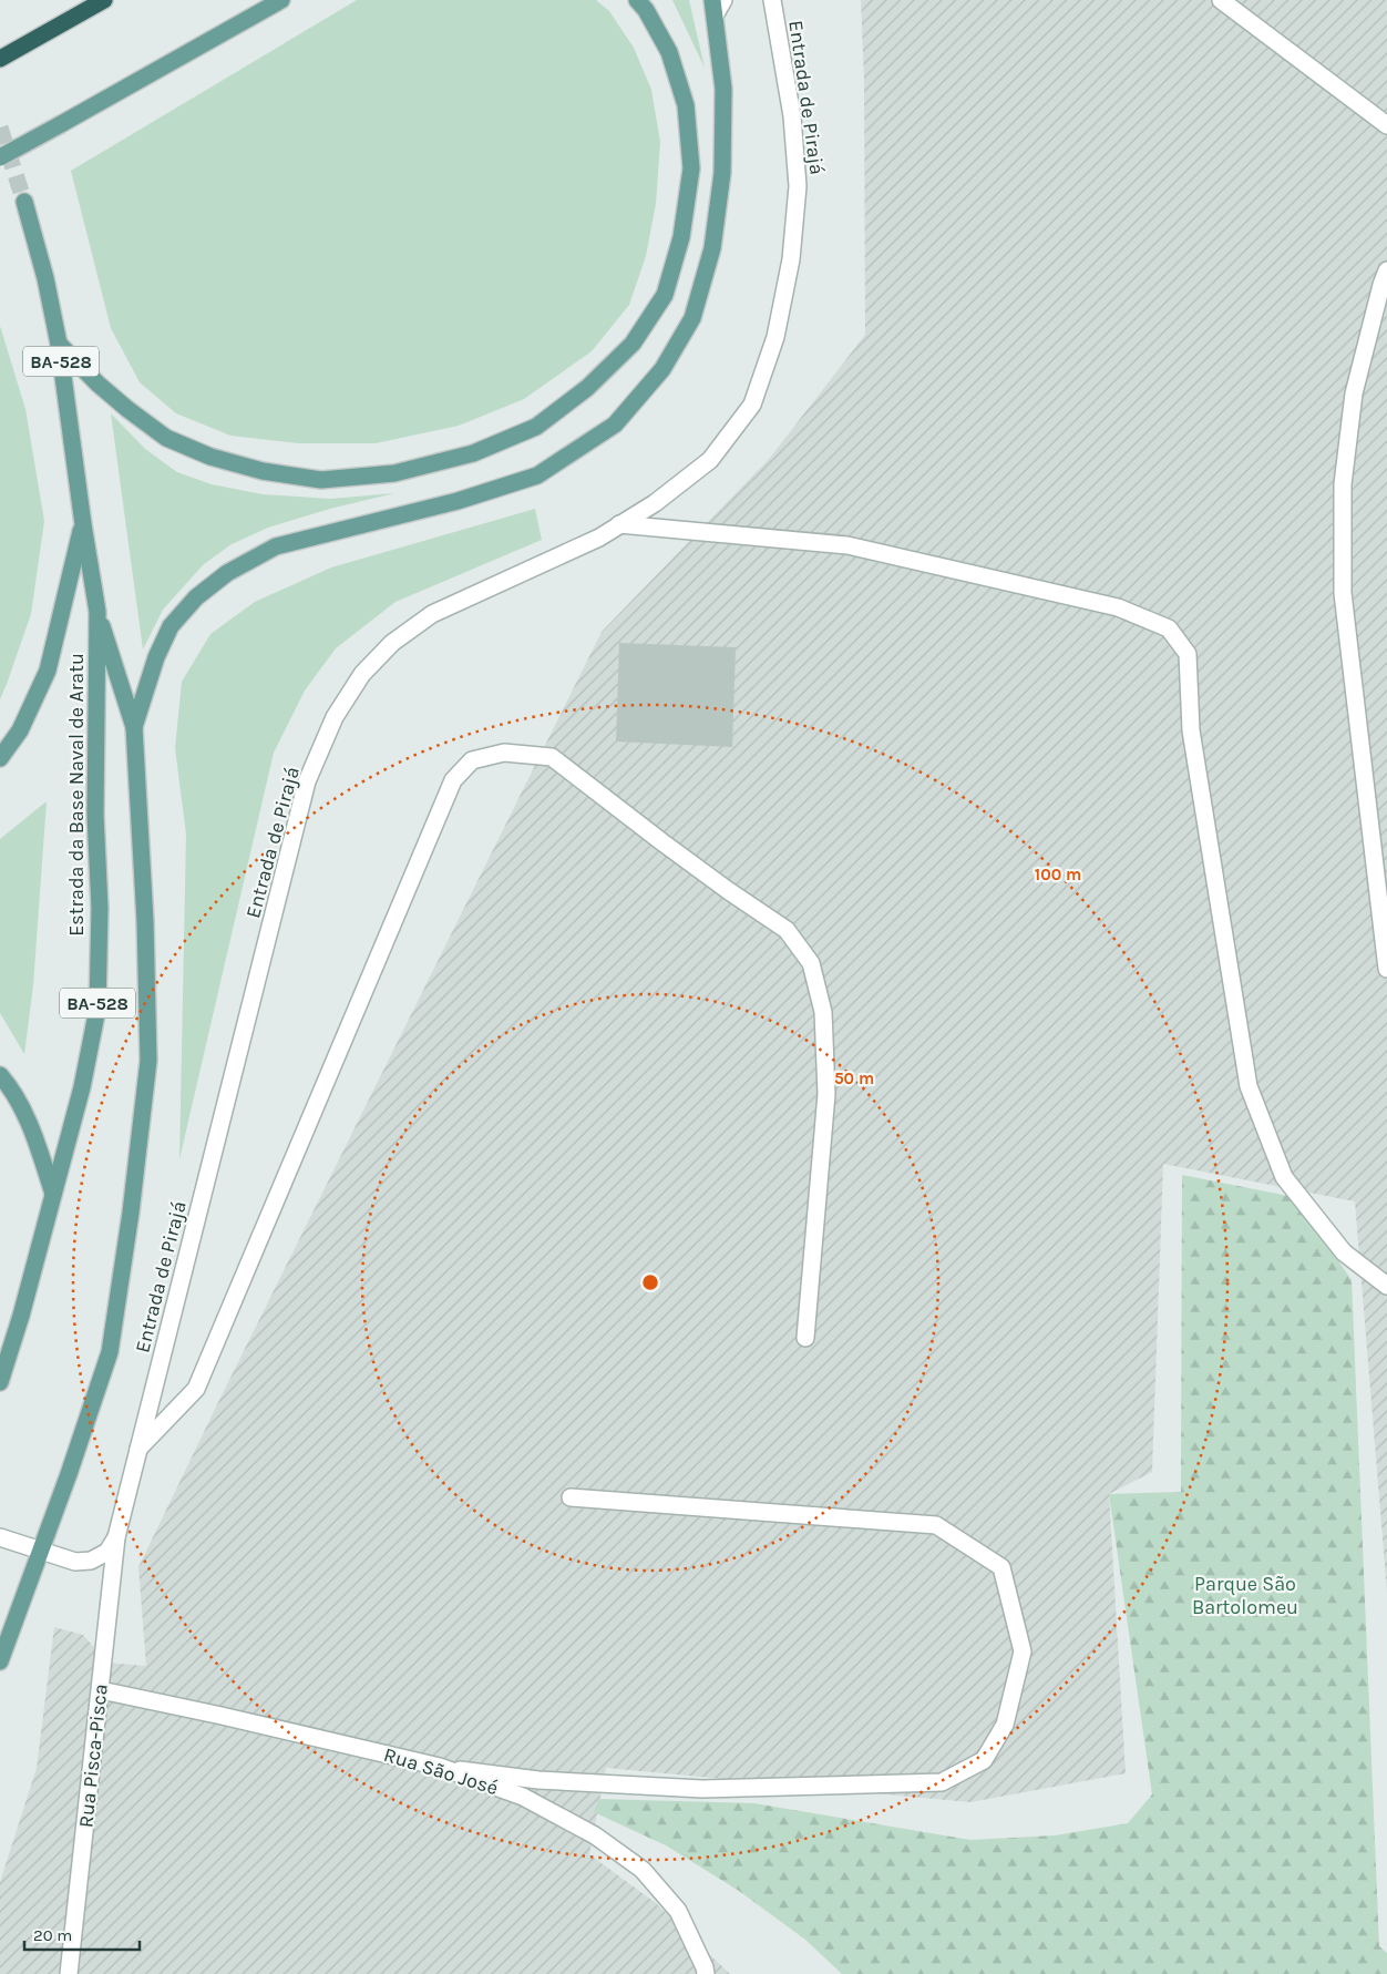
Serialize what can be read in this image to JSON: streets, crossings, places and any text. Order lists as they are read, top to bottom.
{
  "streets": {
    "main road": ["BA-528", "Estrada da Base Naval de Aratu"],
    "street": ["Entrada de Pirajá", "Rua Pisca-Pisca", "Rua São José"]
  },
  "crossings": [
    ["Entrada de Pirajá", "Rua Pisca-Pisca"],
    ["Rua Pisca-Pisca", "Rua São José"]
  ],
  "parks": ["Parque São Bartolomeu"],
  "scale_bar": "20 m",
  "rings": ["100 m", "50 m"]
}
